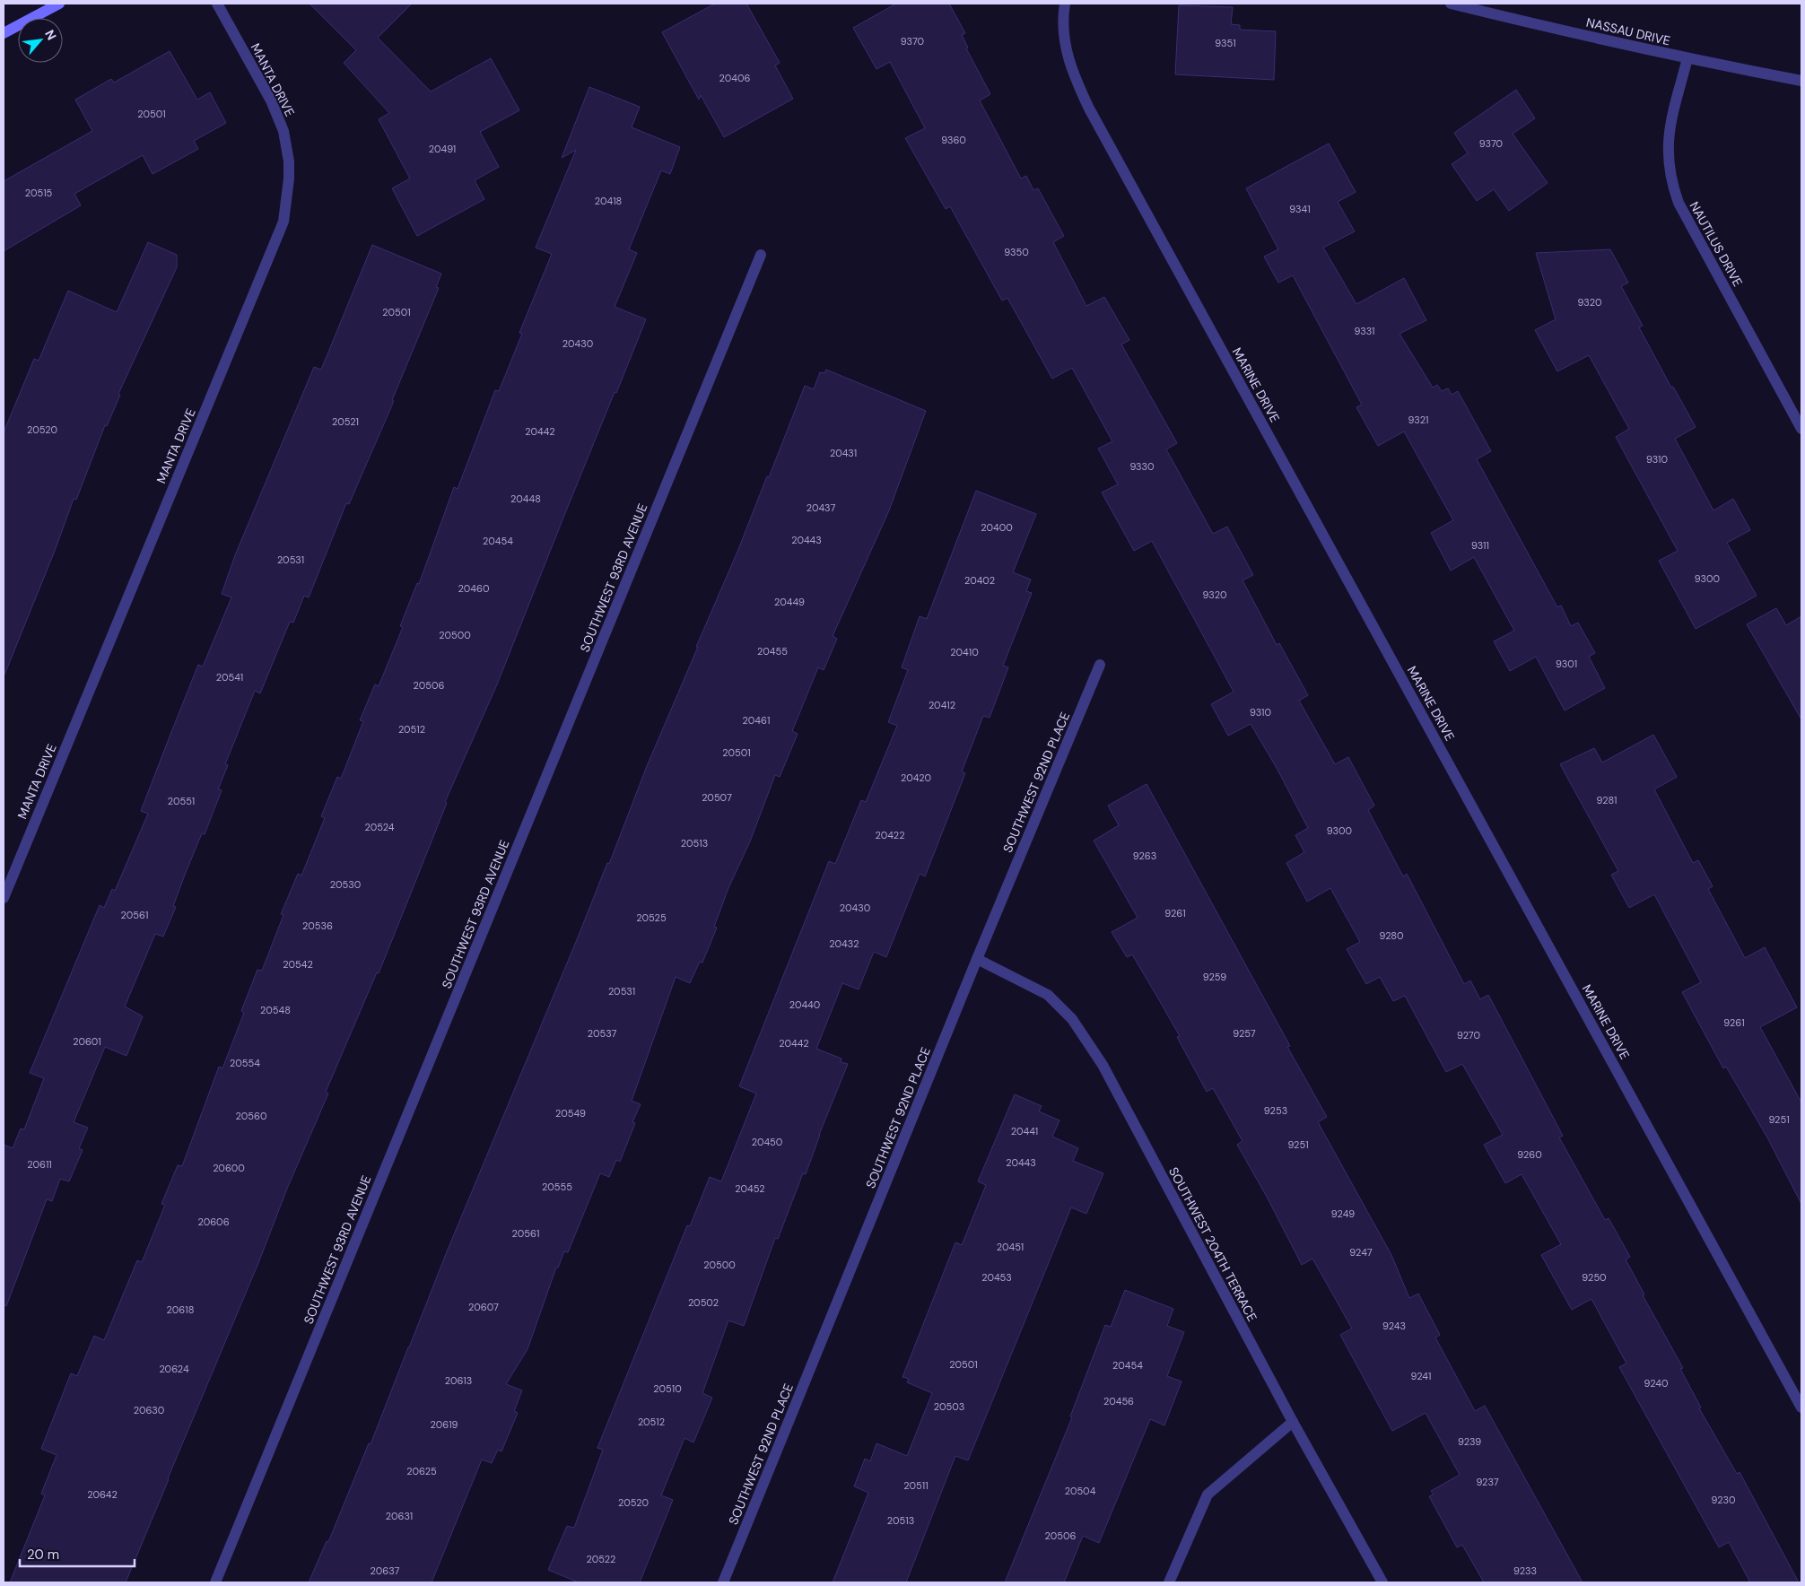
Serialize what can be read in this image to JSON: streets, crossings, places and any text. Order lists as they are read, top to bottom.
{
  "streets": {
    "street": [
      "NASSAU DRIVE",
      "MANTA DRIVE",
      "NAUTILUS DRIVE",
      "MARINE DRIVE",
      "SOUTHWEST 93RD AVENUE",
      "SOUTHWEST 92ND PLACE",
      "SOUTHWEST 204TH TERRACE"
    ]
  },
  "crossings": [
    ["NASSAU DRIVE", "NAUTILUS DRIVE"],
    ["SOUTHWEST 92ND PLACE", "SOUTHWEST 204TH TERRACE"]
  ],
  "house_numbers": [
    "9370",
    "9351",
    "20406",
    "20501",
    "9360",
    "9370",
    "20491",
    "20515",
    "20418",
    "9341",
    "9350",
    "9320",
    "20501",
    "9331",
    "20430",
    "9321",
    "20521",
    "20520",
    "20442",
    "20431",
    "9310",
    "9330",
    "20448",
    "20437",
    "20400",
    "20443",
    "20454",
    "9311",
    "20531",
    "9300",
    "20402",
    "20460",
    "9320",
    "20449",
    "20500",
    "20455",
    "20410",
    "9301",
    "20541",
    "20506",
    "20412",
    "9310",
    "20461",
    "20512",
    "20501",
    "20420",
    "20507",
    "9281",
    "20551",
    "20524",
    "9300",
    "20422",
    "20513",
    "9263",
    "20530",
    "20430",
    "9261",
    "20561",
    "20525",
    "20536",
    "9280",
    "20432",
    "20542",
    "9259",
    "20531",
    "20440",
    "20548",
    "9261",
    "20537",
    "9257",
    "9270",
    "20601",
    "20442",
    "20554",
    "9253",
    "20549",
    "20560",
    "9251",
    "20441",
    "20450",
    "9251",
    "9260",
    "20443",
    "20611",
    "20600",
    "20555",
    "20452",
    "9249",
    "20606",
    "20561",
    "20451",
    "9247",
    "20500",
    "20453",
    "9250",
    "20502",
    "20607",
    "20618",
    "9243",
    "20501",
    "20454",
    "20624",
    "9241",
    "20613",
    "9240",
    "20510",
    "20456",
    "20503",
    "20630",
    "20512",
    "20619",
    "9239",
    "20625",
    "9237",
    "20511",
    "20504",
    "20642",
    "9230",
    "20520",
    "20631",
    "20513",
    "20506",
    "20522",
    "20637",
    "9233"
  ],
  "scale_bar": "20 m",
  "north": "top right"
}
